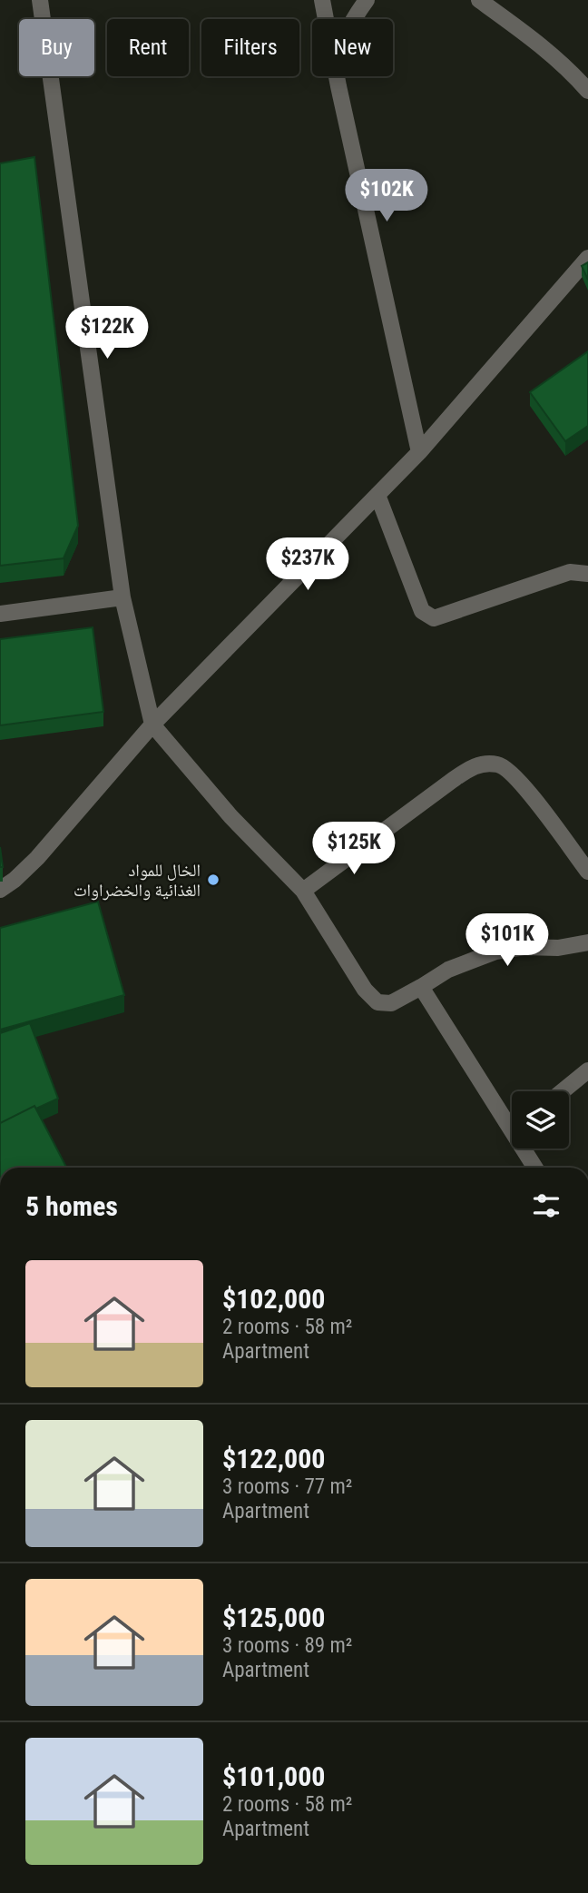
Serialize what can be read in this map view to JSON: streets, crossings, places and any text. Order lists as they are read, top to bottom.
{
  "places": ["الخال للمواد الغذائية والخضراوات"],
  "page": {
    "chip": [
      "Buy",
      "Rent",
      "Filters",
      "New"
    ],
    "price": [
      "$102K",
      "$122K",
      "$237K",
      "$125K",
      "$101K"
    ],
    "heading": "5 homes",
    "list": [
      {
        "name": "$102,000",
        "note": "2 rooms · 58 m² · Apartment"
      },
      {
        "name": "$122,000",
        "note": "3 rooms · 77 m² · Apartment"
      },
      {
        "name": "$125,000",
        "note": "3 rooms · 89 m² · Apartment"
      },
      {
        "name": "$101,000",
        "note": "2 rooms · 58 m² · Apartment"
      }
    ]
  }
}
